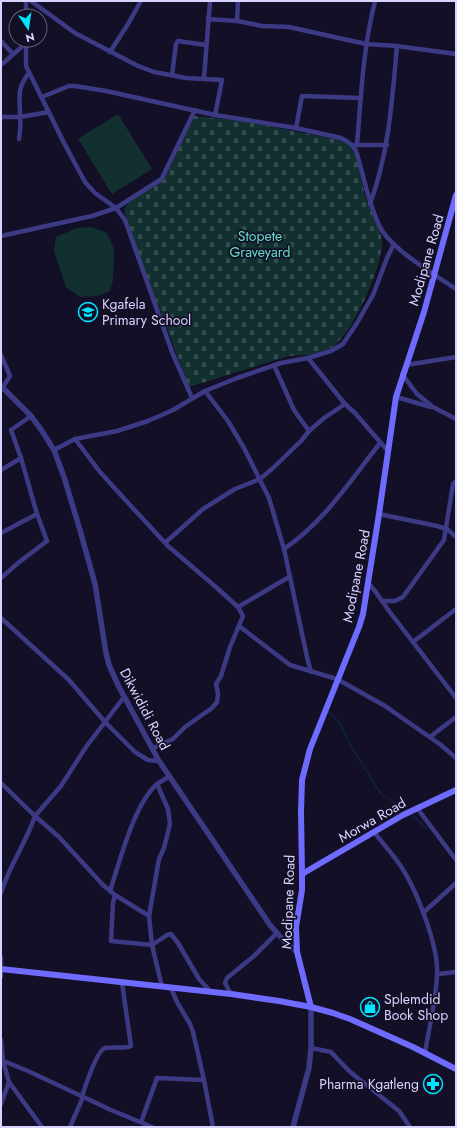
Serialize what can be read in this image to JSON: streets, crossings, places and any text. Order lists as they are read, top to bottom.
{
  "streets": {
    "main road": ["Modipane Road", "Morwa Road"],
    "street": ["Dikwididi Road"]
  },
  "crossings": [
    ["Modipane Road", "Dikwididi Road"],
    ["Modipane Road", "Morwa Road"]
  ],
  "parks": ["Stopete Graveyard"],
  "places": {
    "school or university": ["Kgafela Primary School"],
    "shop": ["Splemdid Book Shop"],
    "pharmacy": ["Pharma Kgatleng"]
  },
  "north": "bottom"
}
